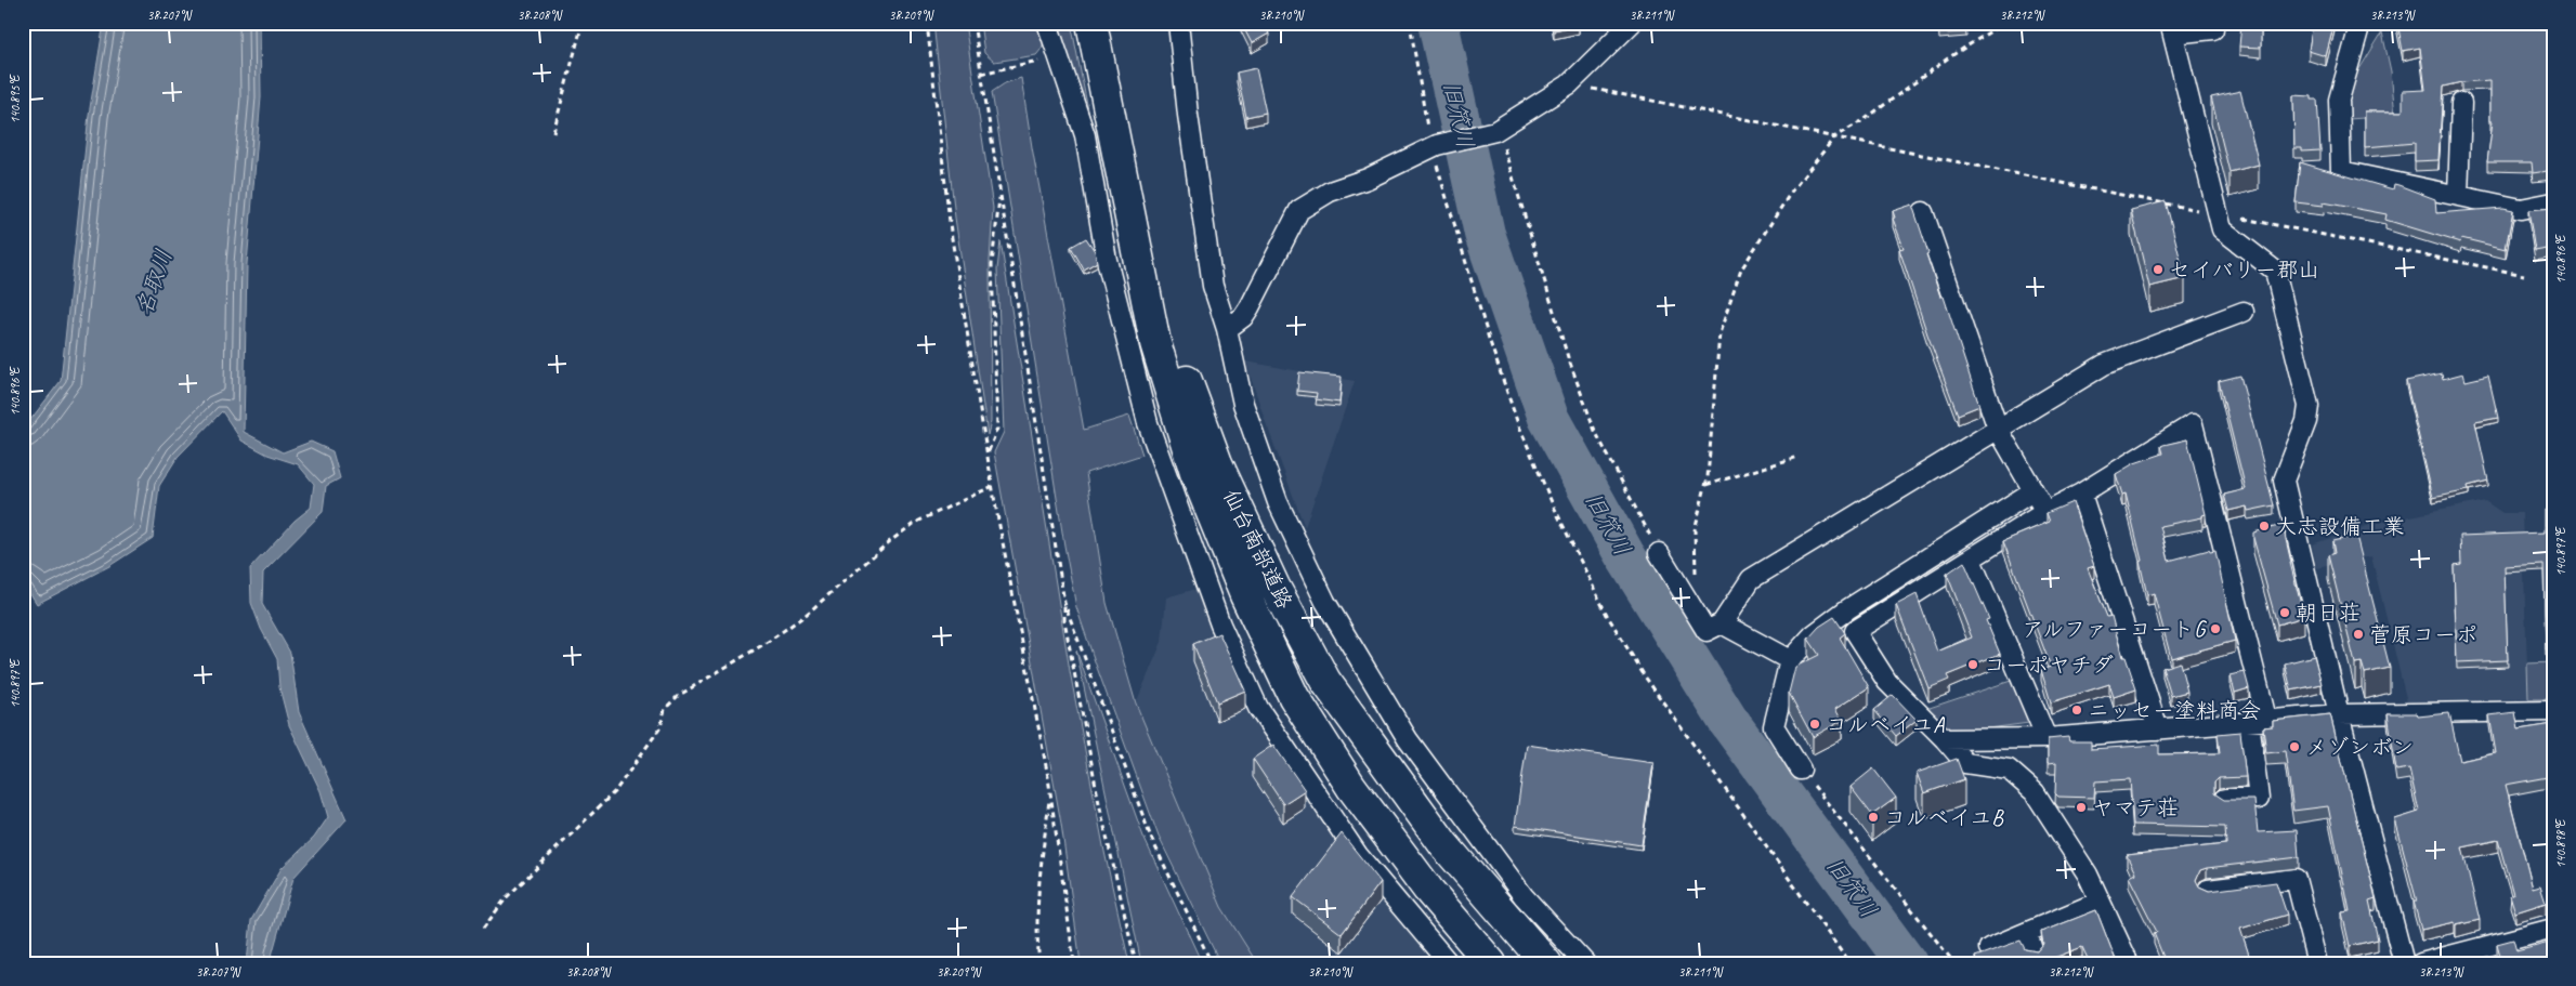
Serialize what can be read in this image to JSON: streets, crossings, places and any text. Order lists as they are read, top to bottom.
{
  "streets": {
    "highway": ["仙台南部道路"]
  },
  "water": ["旧笊川", "名取川"],
  "places": [
    "セイバリー郡山",
    "大志設備工業",
    "朝日荘",
    "アルファーコートG",
    "菅原コーポ",
    "コーポヤチダ",
    "ニッセー塗料商会",
    "コルベイユA",
    "メゾンボン",
    "ヤマテ荘",
    "コルベイユB"
  ],
  "coordinates": [
    "38.207°N",
    "38.208°N",
    "38.209°N",
    "38.210°N",
    "38.211°N",
    "38.212°N",
    "38.213°N",
    "140.895°E",
    "140.896°E",
    "140.897°E",
    "140.898°E"
  ]
}
